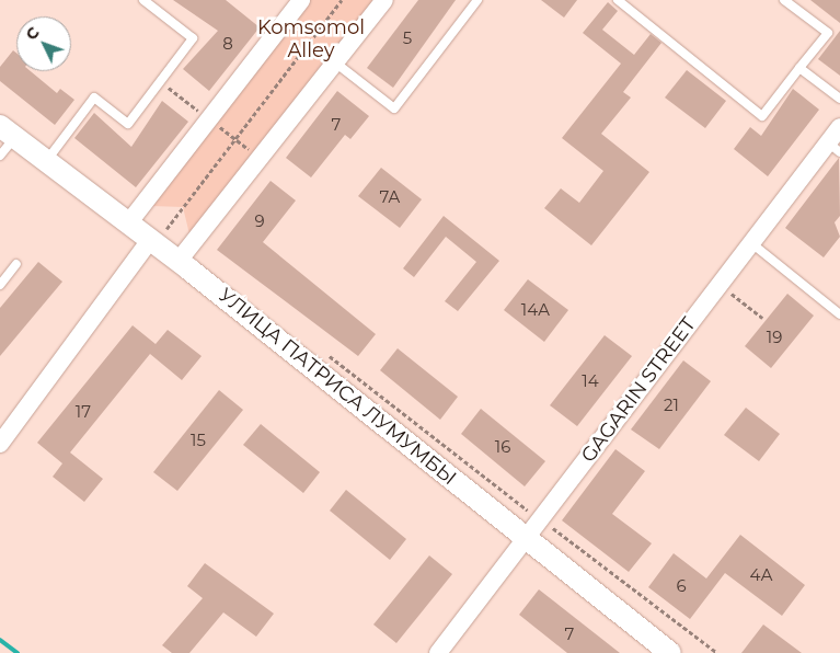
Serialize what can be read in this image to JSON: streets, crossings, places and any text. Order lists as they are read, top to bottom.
{
  "streets": {
    "street": ["УЛИЦА ПАТРИСА ЛУМУМБЫ", "GAGARIN STREET"]
  },
  "crossings": [
    ["УЛИЦА ПАТРИСА ЛУМУМБЫ", "GAGARIN STREET"]
  ],
  "parks": ["Komsomol Alley"],
  "house_numbers": [
    "5",
    "8",
    "7",
    "7А",
    "9",
    "14А",
    "19",
    "14",
    "21",
    "17",
    "15",
    "16",
    "4А",
    "6",
    "7"
  ],
  "north": "top left"
}
